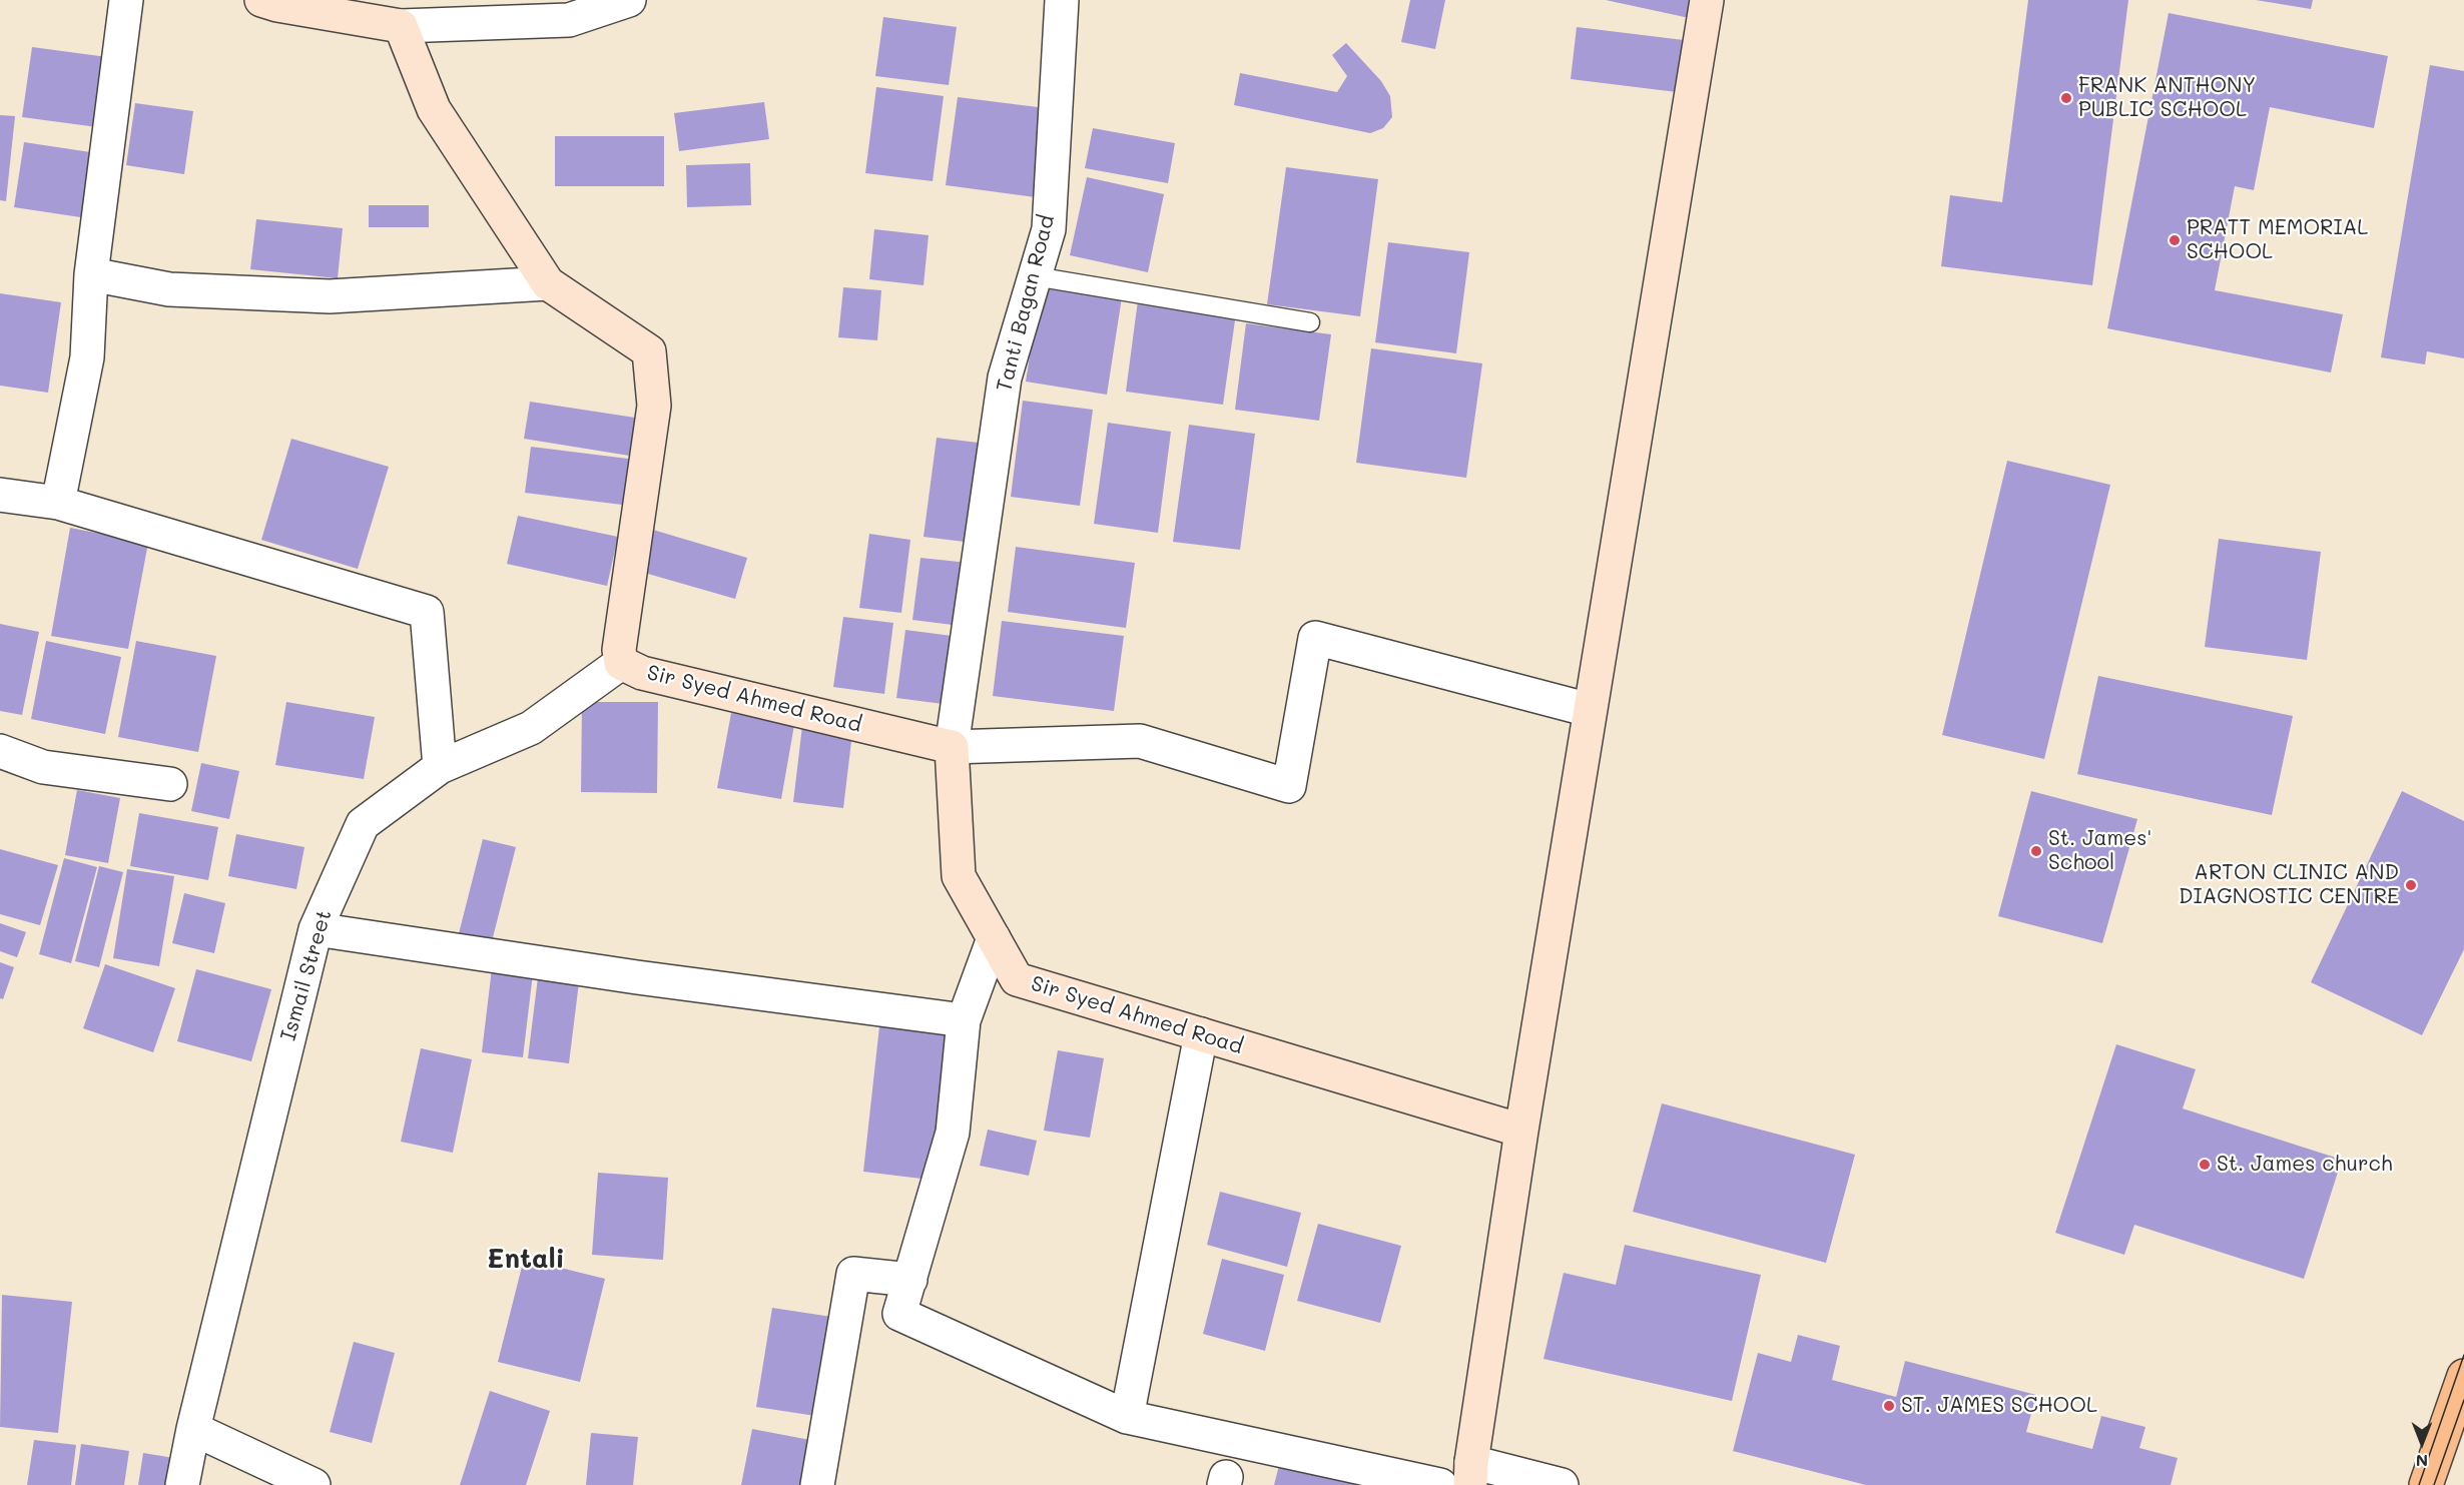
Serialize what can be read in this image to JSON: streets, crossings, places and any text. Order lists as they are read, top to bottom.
{
  "streets": {
    "street": ["Tanti Bagan Road", "Sir Syed Ahmed Road", "Ismail Street"]
  },
  "crossings": [
    ["Tanti Bagan Road", "Sir Syed Ahmed Road"],
    ["Sir Syed Ahmed Road", "Ismail Street"]
  ],
  "districts": ["Entali"],
  "places": [
    "FRANK ANTHONY PUBLIC SCHOOL",
    "PRATT MEMORIAL SCHOOL",
    "St. James' School",
    "ARTON CLINIC AND DIAGNOSTIC CENTRE",
    "St. James church",
    "ST. JAMES SCHOOL"
  ],
  "north": "bottom"
}
